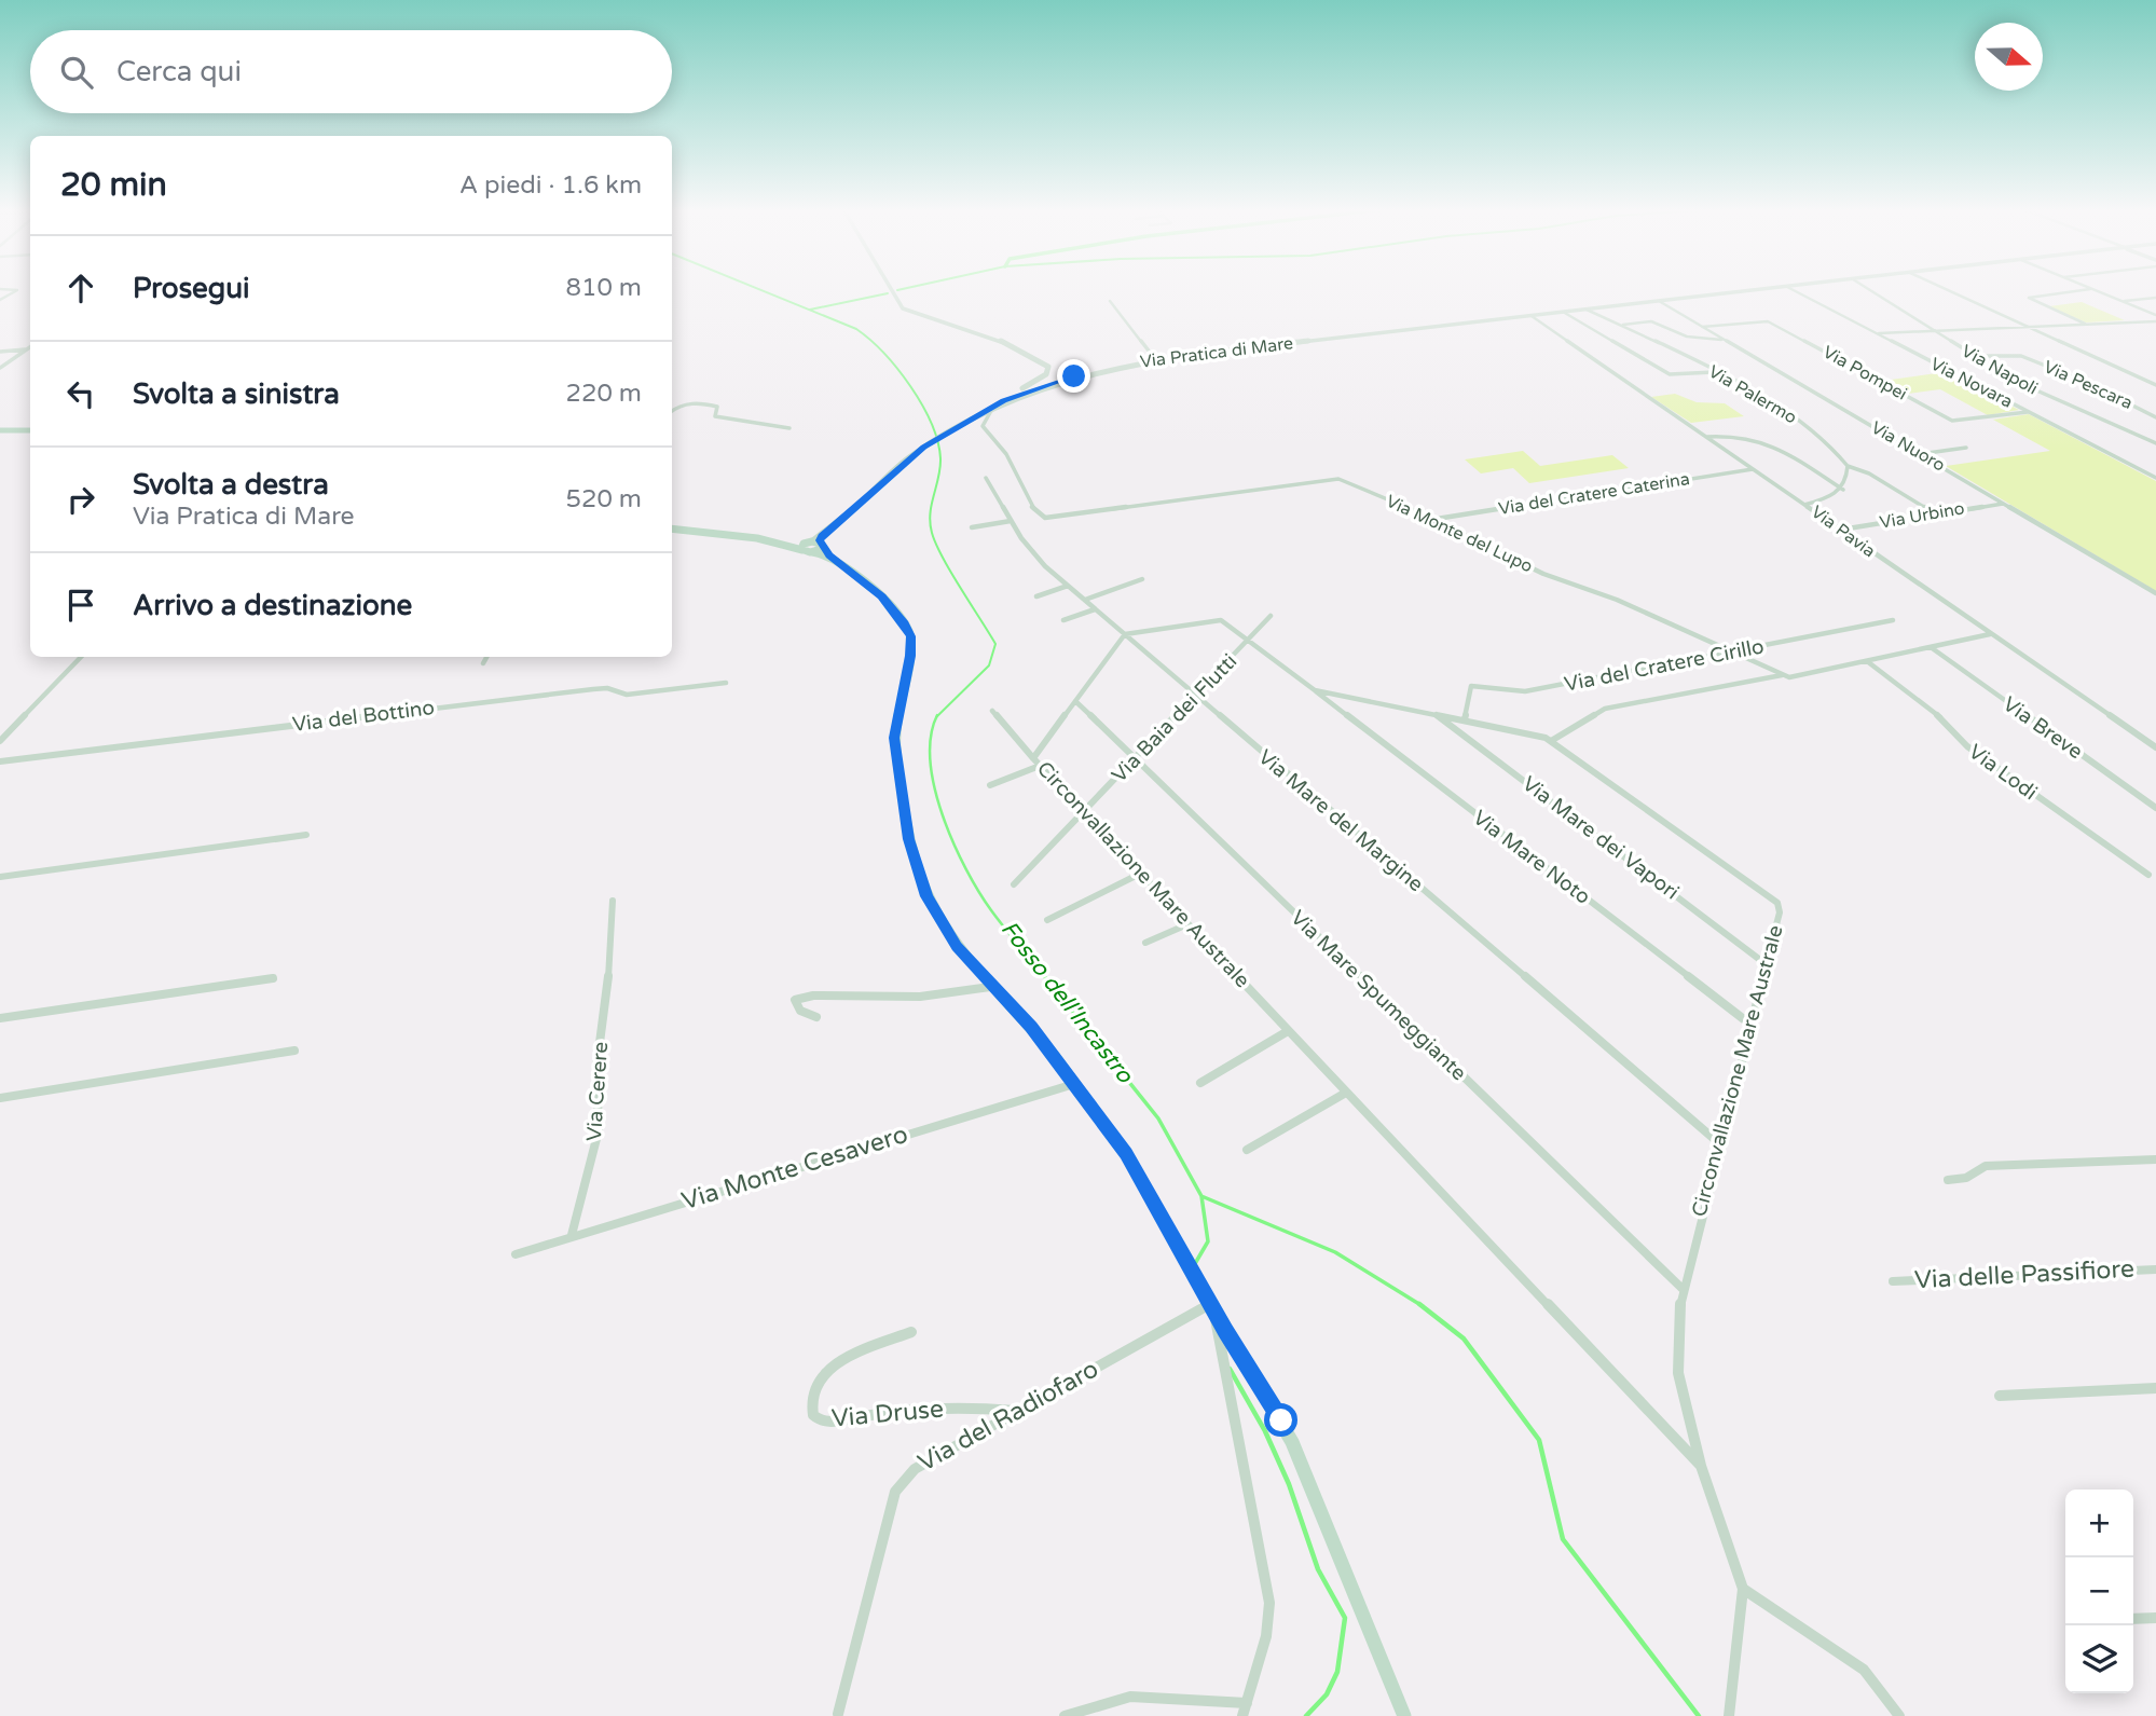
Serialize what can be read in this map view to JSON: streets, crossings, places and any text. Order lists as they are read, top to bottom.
{
  "streets": {
    "street": [
      "Via Pratica di Mare",
      "Via Napoli",
      "Via Pompei",
      "Via Novara",
      "Via Pescara",
      "Via Palermo",
      "Via Nuoro",
      "Via del Cratere Caterina",
      "Via Urbino",
      "Via Pavia",
      "Via Monte del Lupo",
      "Via del Cratere Cirillo",
      "Via del Bottino",
      "Via Baia dei Flutti",
      "Via Breve",
      "Via Lodi",
      "Via Mare del Margine",
      "Via Mare dei Vapori",
      "Via Mare Noto",
      "Circonvallazione Mare Australe",
      "Via Mare Spumeggiante",
      "Via Cerere",
      "Via Monte Cesavero",
      "Via delle Passifiore",
      "Via Druse",
      "Via del Radiofaro"
    ]
  },
  "crossings": [
    ["Via Pratica di Mare", "Via Palermo"],
    ["Via Pratica di Mare", "Via Nuoro"],
    ["Via Pratica di Mare", "Via Pavia"],
    ["Via Pratica di Mare", "Via Monte del Lupo"],
    ["Via Napoli", "Via Pescara"],
    ["Via Pompei", "Via Novara"],
    ["Via Pompei", "Via Nuoro"],
    ["Via Nuoro", "Via Urbino"],
    ["Via del Cratere Caterina", "Via Pavia"],
    ["Via del Cratere Caterina", "Via Monte del Lupo"],
    ["Via Urbino", "Via Pavia"],
    ["Via Pavia", "Via Monte del Lupo"],
    ["Via Monte del Lupo", "Via del Cratere Cirillo"],
    ["Via Monte del Lupo", "Via Breve"],
    ["Via Monte del Lupo", "Via Lodi"],
    ["Via del Cratere Cirillo", "Circonvallazione Mare Australe"],
    ["Via Baia dei Flutti", "Via Mare del Margine"],
    ["Via Baia dei Flutti", "Circonvallazione Mare Australe"],
    ["Via Baia dei Flutti", "Via Mare Spumeggiante"],
    ["Via Mare del Margine", "Circonvallazione Mare Australe"],
    ["Via Mare dei Vapori", "Circonvallazione Mare Australe"],
    ["Via Mare Noto", "Circonvallazione Mare Australe"],
    ["Circonvallazione Mare Australe", "Via Mare Spumeggiante"],
    ["Via Cerere", "Via Monte Cesavero"],
    ["Via Druse", "Via del Radiofaro"]
  ],
  "water": ["Fosso dell'Incastro"],
  "north": "right",
  "page": {
    "search": "Cerca qui",
    "heading": ["20 min", "A piedi · 1.6 km"],
    "list": [
      ["Prosegui", "810 m"],
      ["Svolta a sinistra", "220 m"],
      ["Svolta a destra", "Via Pratica di Mare", "520 m"],
      "Arrivo a destinazione"
    ],
    "map_buttons": ["+", "−"]
  }
}
